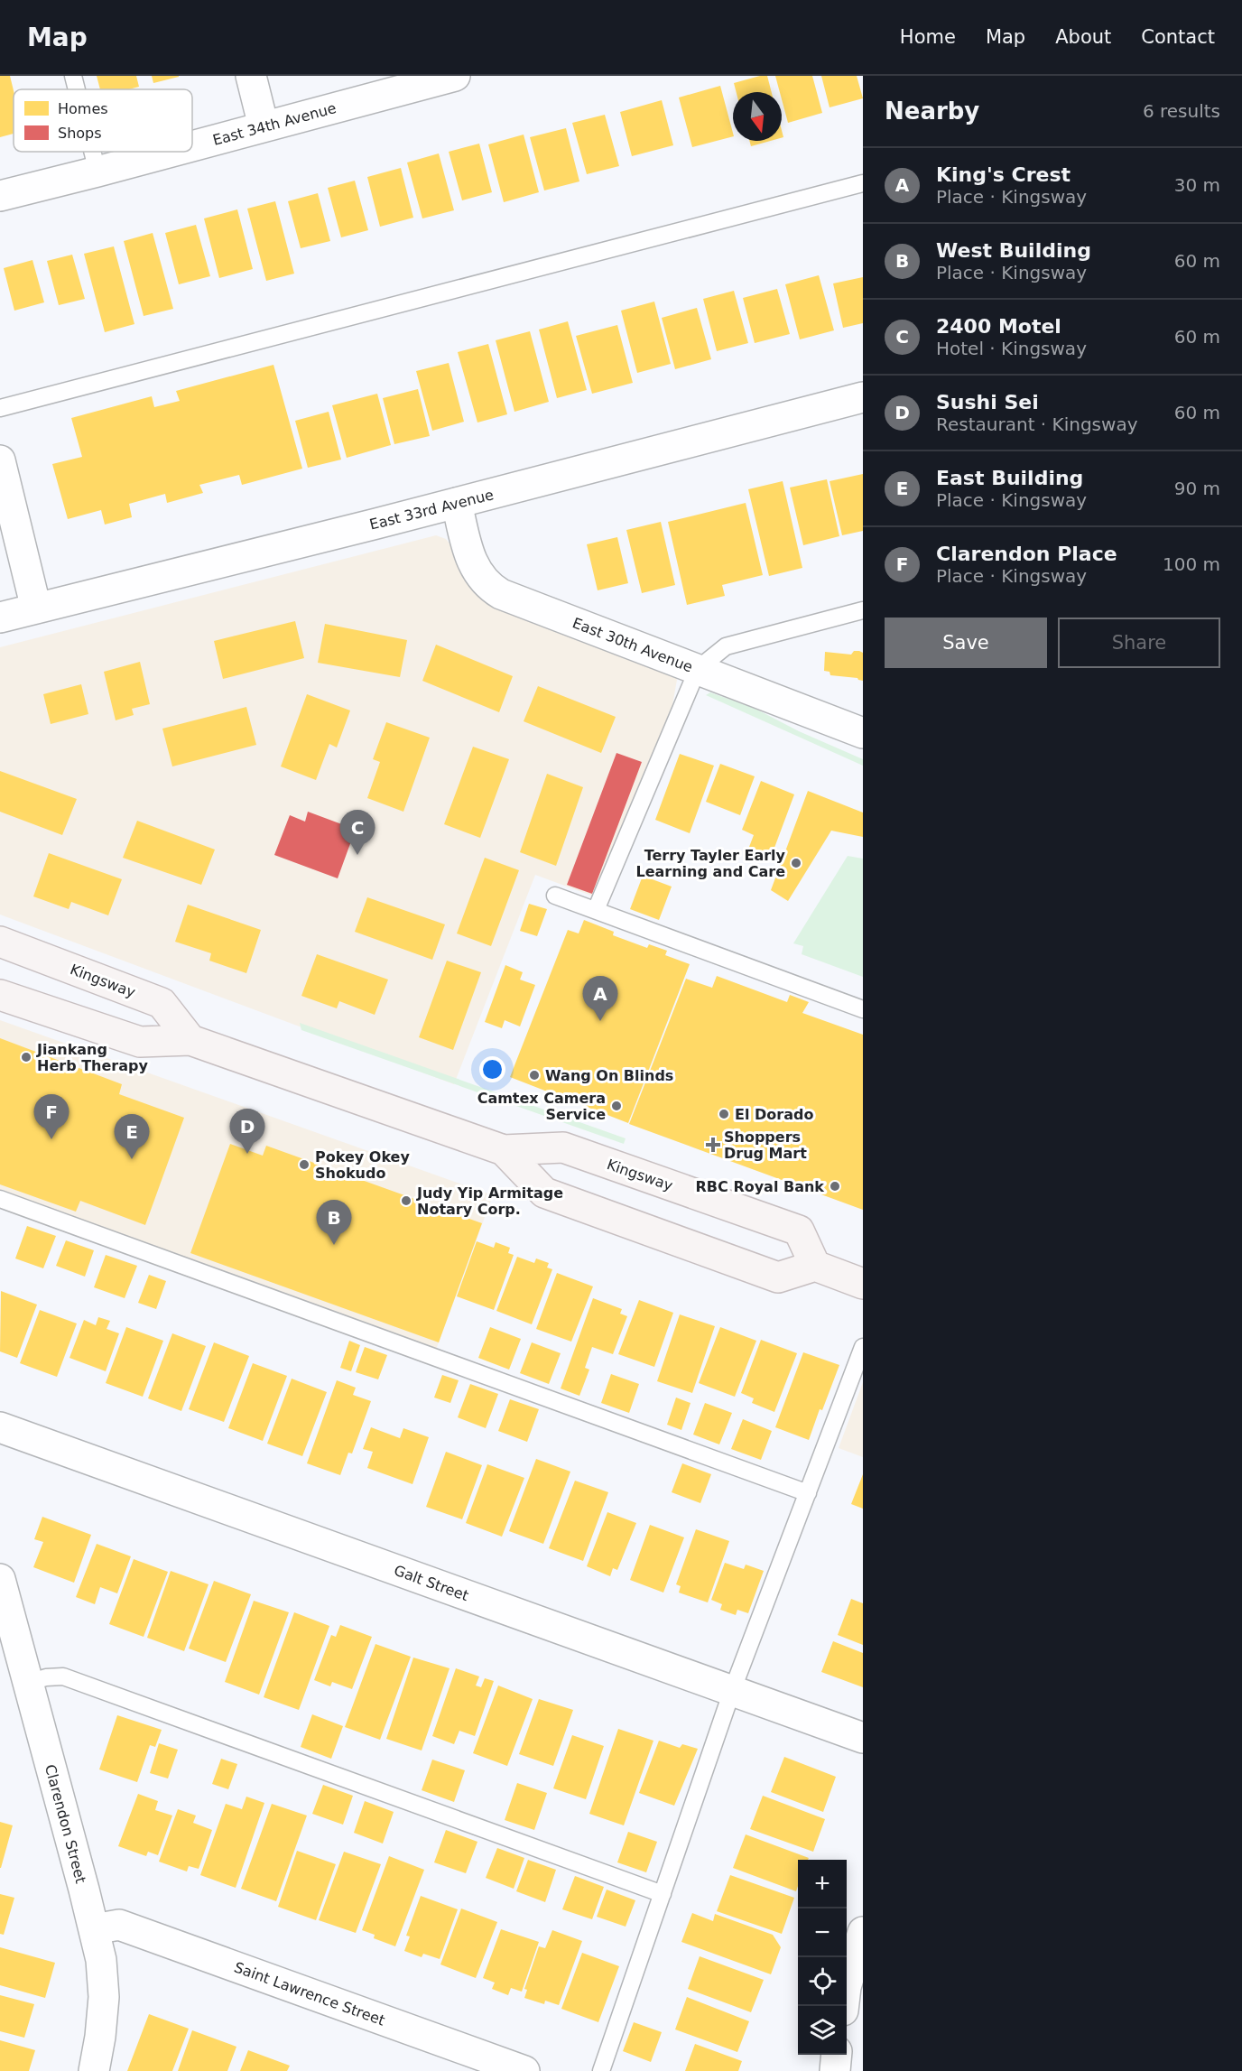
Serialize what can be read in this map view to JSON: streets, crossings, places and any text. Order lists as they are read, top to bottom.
{
  "streets": {
    "main road": ["Kingsway"],
    "street": [
      "East 34th Avenue",
      "East 33rd Avenue",
      "East 30th Avenue",
      "Galt Street",
      "Clarendon Street",
      "Saint Lawrence Street"
    ]
  },
  "crossings": [
    ["East 33rd Avenue", "East 30th Avenue"],
    ["Clarendon Street", "Saint Lawrence Street"]
  ],
  "places": {
    "other": [
      "Terry Tayler Early Learning and Care",
      "Jiankang Herb Therapy",
      "Wang On Blinds",
      "Camtex Camera Service",
      "El Dorado",
      "Pokey Okey Shokudo",
      "RBC Royal Bank",
      "Judy Yip Armitage Notary Corp."
    ],
    "health": ["Shoppers Drug Mart"]
  },
  "legend": ["Homes", "Shops"],
  "north": "bottom",
  "page": {
    "header": "Map",
    "nav": [
      "Home",
      "Map",
      "About",
      "Contact"
    ],
    "heading": ["Nearby", "6 results"],
    "list": [
      {
        "mark": "A",
        "name": "King's Crest",
        "note": "Place · Kingsway",
        "value": "30 m"
      },
      {
        "mark": "B",
        "name": "West Building",
        "note": "Place · Kingsway",
        "value": "60 m"
      },
      {
        "mark": "C",
        "name": "2400 Motel",
        "note": "Hotel · Kingsway",
        "value": "60 m"
      },
      {
        "mark": "D",
        "name": "Sushi Sei",
        "note": "Restaurant · Kingsway",
        "value": "60 m"
      },
      {
        "mark": "E",
        "name": "East Building",
        "note": "Place · Kingsway",
        "value": "90 m"
      },
      {
        "mark": "F",
        "name": "Clarendon Place",
        "note": "Place · Kingsway",
        "value": "100 m"
      }
    ],
    "buttons": ["Save", "Share"],
    "pins": [
      "C",
      "A",
      "F",
      "D",
      "E",
      "B"
    ],
    "map_buttons": ["+", "−"]
  }
}
